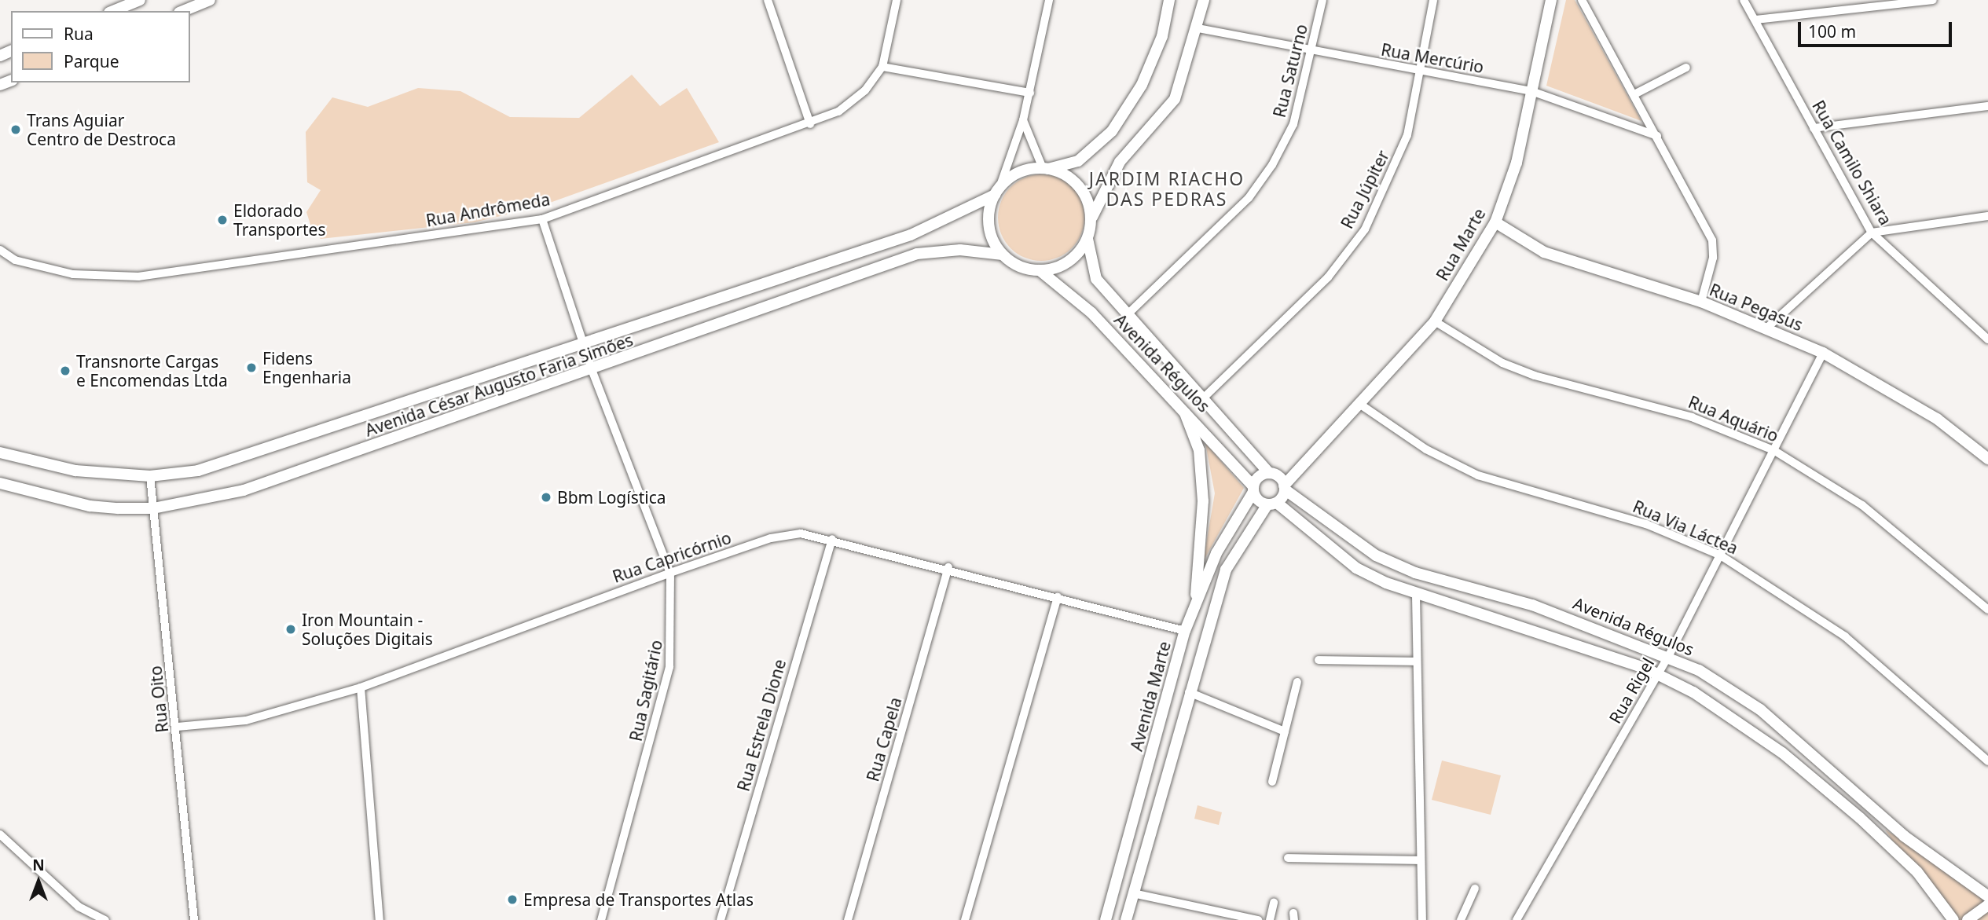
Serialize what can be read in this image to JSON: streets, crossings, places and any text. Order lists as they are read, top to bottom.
{
  "streets": {
    "street": [
      "Rua Mercúrio",
      "Rua Saturno",
      "Rua Camilo Shiara",
      "Rua Júpiter",
      "Rua Andrômeda",
      "Rua Marte",
      "Rua Pegasus",
      "Avenida Régulos",
      "Avenida César Augusto Faria Simões",
      "Rua Aquário",
      "Rua Via Láctea",
      "Rua Capricórnio",
      "Rua Sagitário",
      "Rua Rigel",
      "Avenida Marte",
      "Rua Oito",
      "Rua Estrela Dione",
      "Rua Capela"
    ]
  },
  "crossings": [
    ["Rua Mercúrio", "Rua Saturno"],
    ["Rua Mercúrio", "Rua Júpiter"],
    ["Rua Mercúrio", "Rua Marte"],
    ["Rua Saturno", "Avenida Régulos"],
    ["Rua Júpiter", "Avenida Régulos"],
    ["Rua Andrômeda", "Rua Sagitário"],
    ["Rua Marte", "Rua Pegasus"],
    ["Rua Marte", "Avenida Régulos"],
    ["Rua Marte", "Rua Aquário"],
    ["Rua Marte", "Rua Via Láctea"],
    ["Rua Marte", "Avenida Marte"],
    ["Rua Pegasus", "Rua Rigel"],
    ["Avenida Régulos", "Avenida César Augusto Faria Simões"],
    ["Avenida Régulos", "Rua Rigel"],
    ["Avenida Régulos", "Avenida Marte"],
    ["Avenida César Augusto Faria Simões", "Rua Sagitário"],
    ["Avenida César Augusto Faria Simões", "Rua Oito"],
    ["Rua Aquário", "Rua Rigel"],
    ["Rua Via Láctea", "Rua Rigel"],
    ["Rua Capricórnio", "Rua Sagitário"],
    ["Rua Capricórnio", "Avenida Marte"],
    ["Rua Capricórnio", "Rua Oito"],
    ["Rua Capricórnio", "Rua Estrela Dione"],
    ["Rua Capricórnio", "Rua Capela"]
  ],
  "districts": ["JARDIM RIACHO DAS PEDRAS"],
  "places": [
    "Trans Aguiar Centro de Destroca",
    "Eldorado Transportes",
    "Fidens Engenharia",
    "Transnorte Cargas e Encomendas Ltda",
    "Bbm Logística",
    "Iron Mountain - Soluções Digitais",
    "Empresa de Transportes Atlas"
  ],
  "legend": ["Rua", "Parque"],
  "scale_bar": "100 m",
  "north": "top"
}
